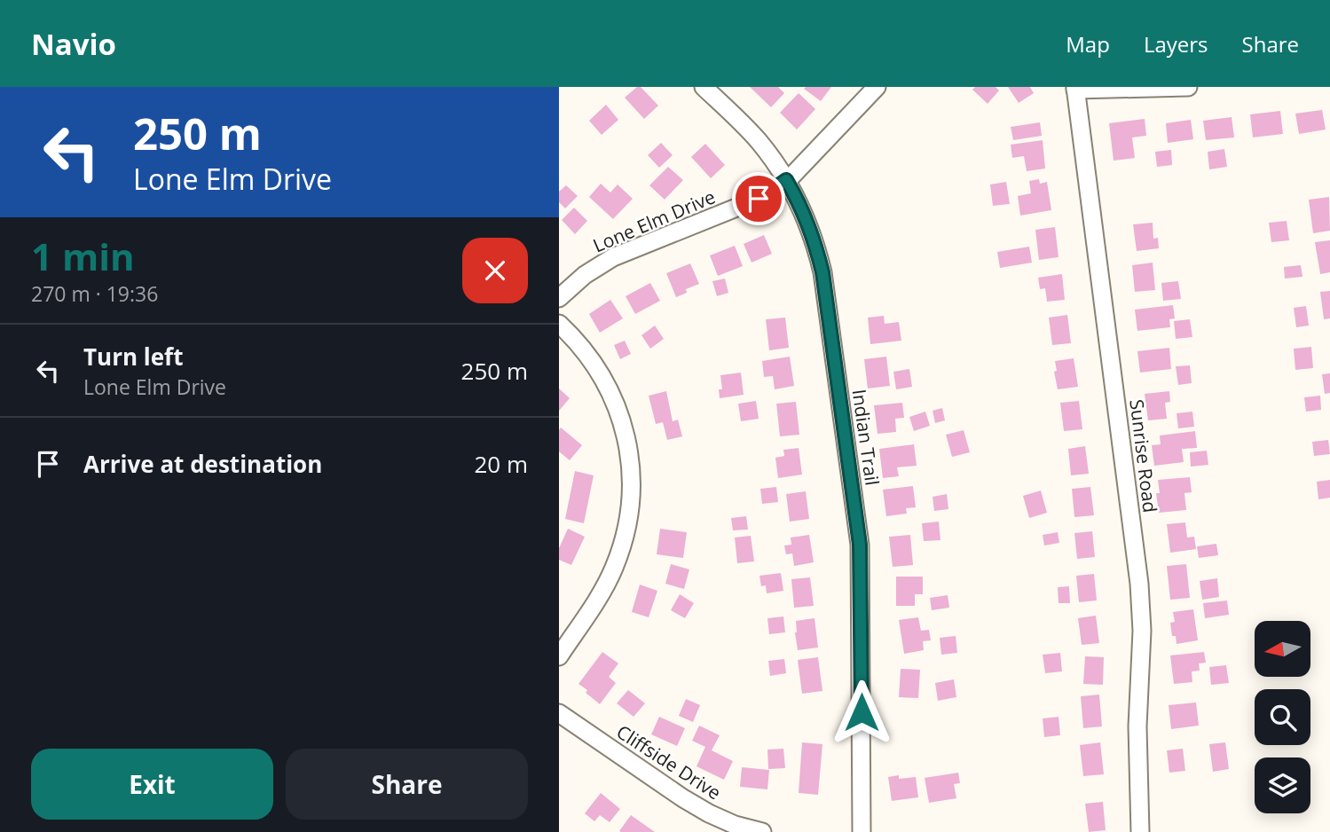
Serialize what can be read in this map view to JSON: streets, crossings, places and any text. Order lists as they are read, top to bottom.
{
  "streets": {
    "street": [
      "Lone Elm Drive",
      "Indian Trail",
      "Sunrise Road",
      "Cliffside Drive"
    ]
  },
  "crossings": [
    ["Lone Elm Drive", "Indian Trail"]
  ],
  "north": "left",
  "page": {
    "header": "Navio",
    "nav": ["Map", "Layers", "Share"],
    "turn": ["250 m", "Lone Elm Drive"],
    "heading": ["1 min", "270 m · 19:36"],
    "list": [
      {
        "name": "Turn left",
        "note": "Lone Elm Drive",
        "value": "250 m"
      },
      {
        "name": "Arrive at destination",
        "value": "20 m"
      }
    ],
    "buttons": ["Exit", "Share"]
  }
}
